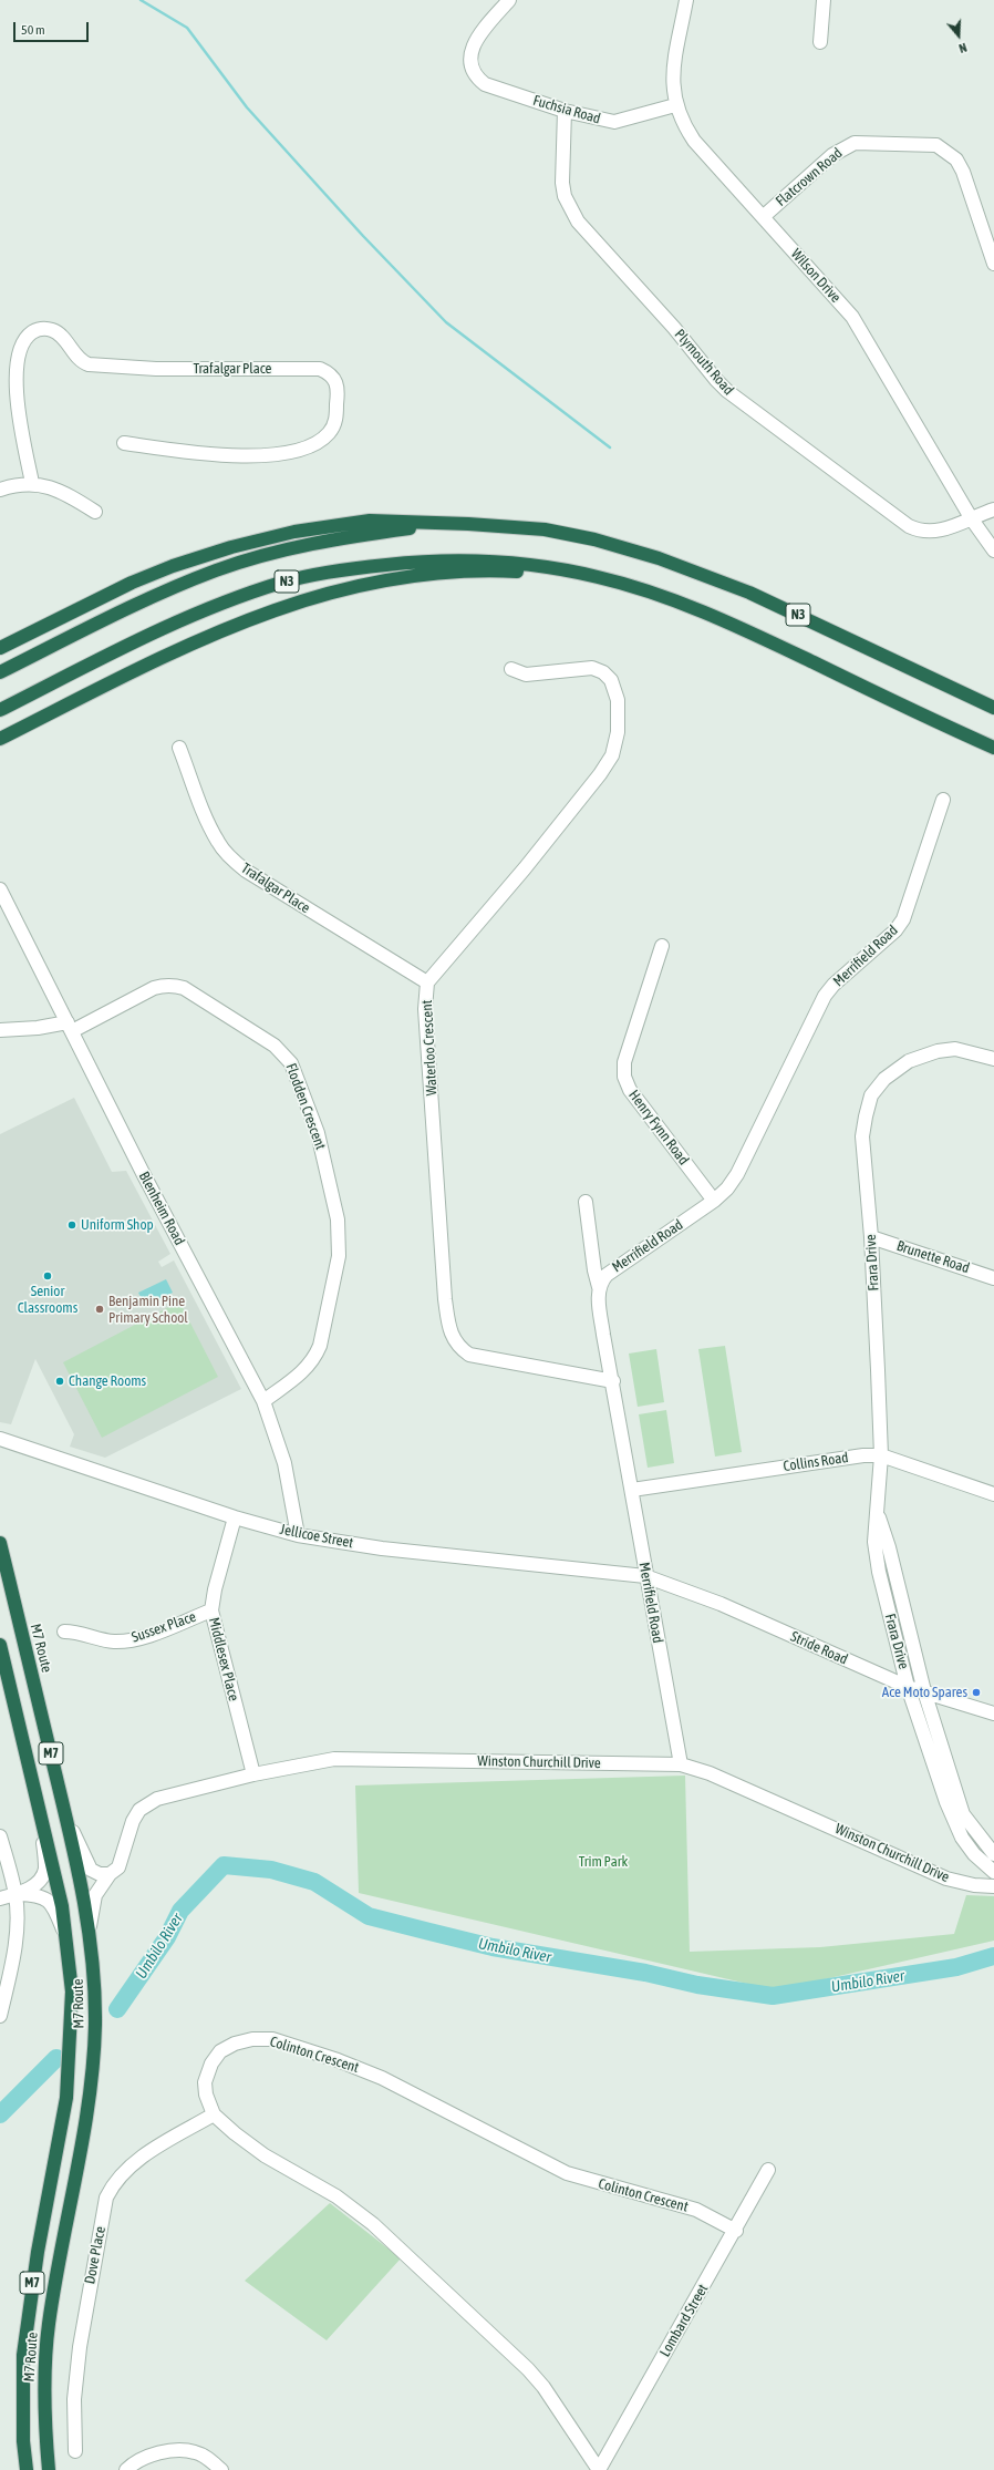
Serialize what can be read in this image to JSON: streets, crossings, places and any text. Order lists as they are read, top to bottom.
{
  "streets": {
    "highway": ["N3", "M7 Route", "M7"],
    "street": [
      "Fuchsia Road",
      "Flatcrown Road",
      "Wilson Drive",
      "Plymouth Road",
      "Trafalgar Place",
      "Merrifield Road",
      "Waterloo Crescent",
      "Flodden Crescent",
      "Henry Fynn Road",
      "Blenheim Road",
      "Brunette Road",
      "Frara Drive",
      "Collins Road",
      "Jellicoe Street",
      "Sussex Place",
      "Stride Road",
      "Middlesex Place",
      "Winston Churchill Drive",
      "Colinton Crescent",
      "Dove Place",
      "Lombard Street"
    ]
  },
  "crossings": [
    ["Fuchsia Road", "Wilson Drive"],
    ["Fuchsia Road", "Plymouth Road"],
    ["Flatcrown Road", "Wilson Drive"],
    ["Wilson Drive", "Plymouth Road"],
    ["Trafalgar Place", "Waterloo Crescent"],
    ["Merrifield Road", "Waterloo Crescent"],
    ["Merrifield Road", "Henry Fynn Road"],
    ["Merrifield Road", "Collins Road"],
    ["Merrifield Road", "Jellicoe Street"],
    ["Merrifield Road", "Stride Road"],
    ["Merrifield Road", "Winston Churchill Drive"],
    ["Flodden Crescent", "Blenheim Road"],
    ["Blenheim Road", "Jellicoe Street"],
    ["Brunette Road", "Frara Drive"],
    ["Frara Drive", "Collins Road"],
    ["Frara Drive", "Stride Road"],
    ["Jellicoe Street", "Stride Road"],
    ["Jellicoe Street", "Middlesex Place"],
    ["Sussex Place", "Middlesex Place"],
    ["M7 Route", "Winston Churchill Drive"],
    ["Middlesex Place", "Winston Churchill Drive"],
    ["Colinton Crescent", "Dove Place"],
    ["Colinton Crescent", "Lombard Street"]
  ],
  "water": ["Umbilo River"],
  "parks": ["Trim Park"],
  "places": [
    "Uniform Shop",
    "Senior Classrooms",
    "Benjamin Pine Primary School",
    "Change Rooms",
    "Ace Moto Spares"
  ],
  "scale_bar": "50 m",
  "north": "bottom"
}
